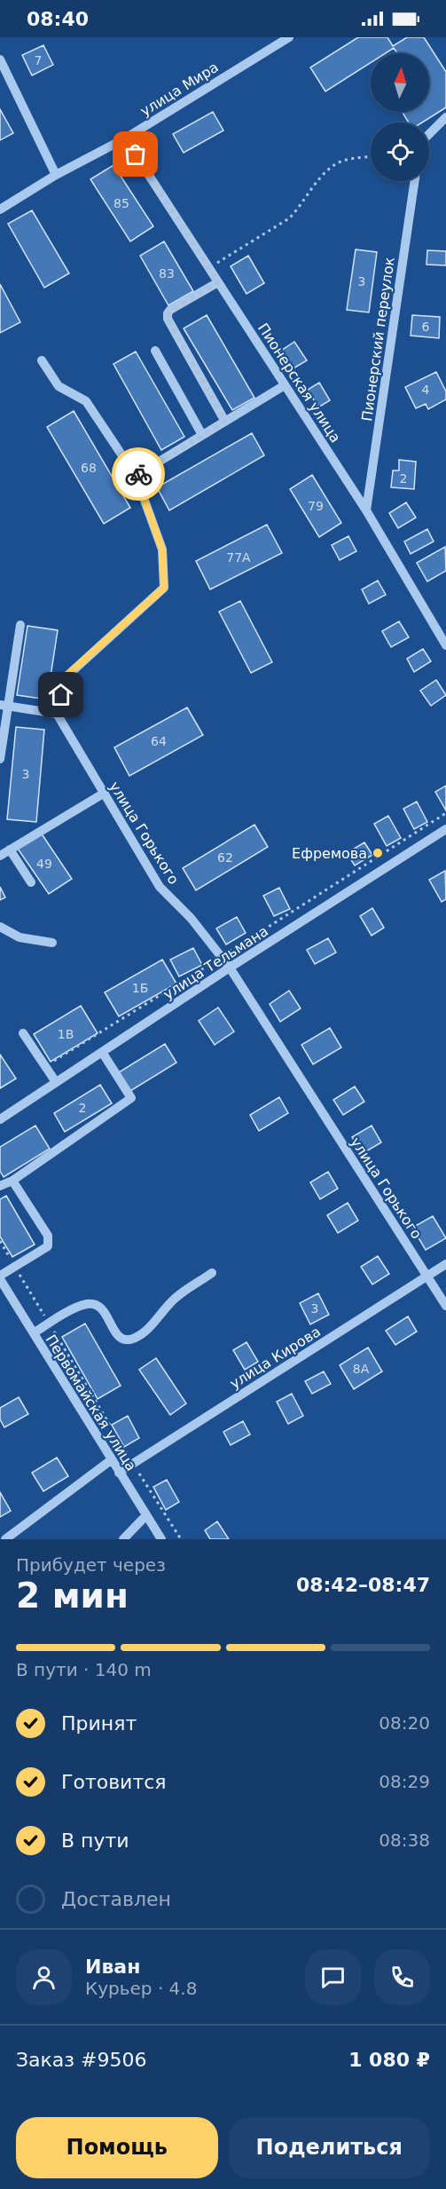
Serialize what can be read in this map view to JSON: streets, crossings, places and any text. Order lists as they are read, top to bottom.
{
  "streets": {
    "street": [
      "улица Мира",
      "Пионерский переулок",
      "Пионерская улица",
      "улица Горького",
      "улица Тельмана",
      "улица Кирова",
      "Первомайская улица"
    ]
  },
  "crossings": [
    ["улица Мира", "Пионерская улица"],
    ["Пионерский переулок", "Пионерская улица"],
    ["улица Горького", "улица Тельмана"],
    ["улица Горького", "улица Кирова"],
    ["улица Кирова", "Первомайская улица"]
  ],
  "places": ["Ефремова"],
  "house_numbers": [
    "7",
    "85",
    "83",
    "3",
    "6",
    "4",
    "68",
    "2",
    "79",
    "77А",
    "64",
    "3",
    "62",
    "49",
    "1Б",
    "1В",
    "2",
    "3",
    "8А"
  ],
  "north": "top",
  "page": {
    "status": "08:40",
    "heading": ["2 мин", "Прибудет через", "08:42–08:47"],
    "panel": [
      "Иван",
      "Курьер · 4.8",
      "Заказ #9506",
      "1 080 ₽"
    ],
    "bar": "В пути · 140 m",
    "list": [
      ["Принят", "08:20"],
      ["Готовится", "08:29"],
      ["В пути", "08:38"],
      "Доставлен"
    ],
    "buttons": ["Помощь", "Поделиться"]
  }
}
